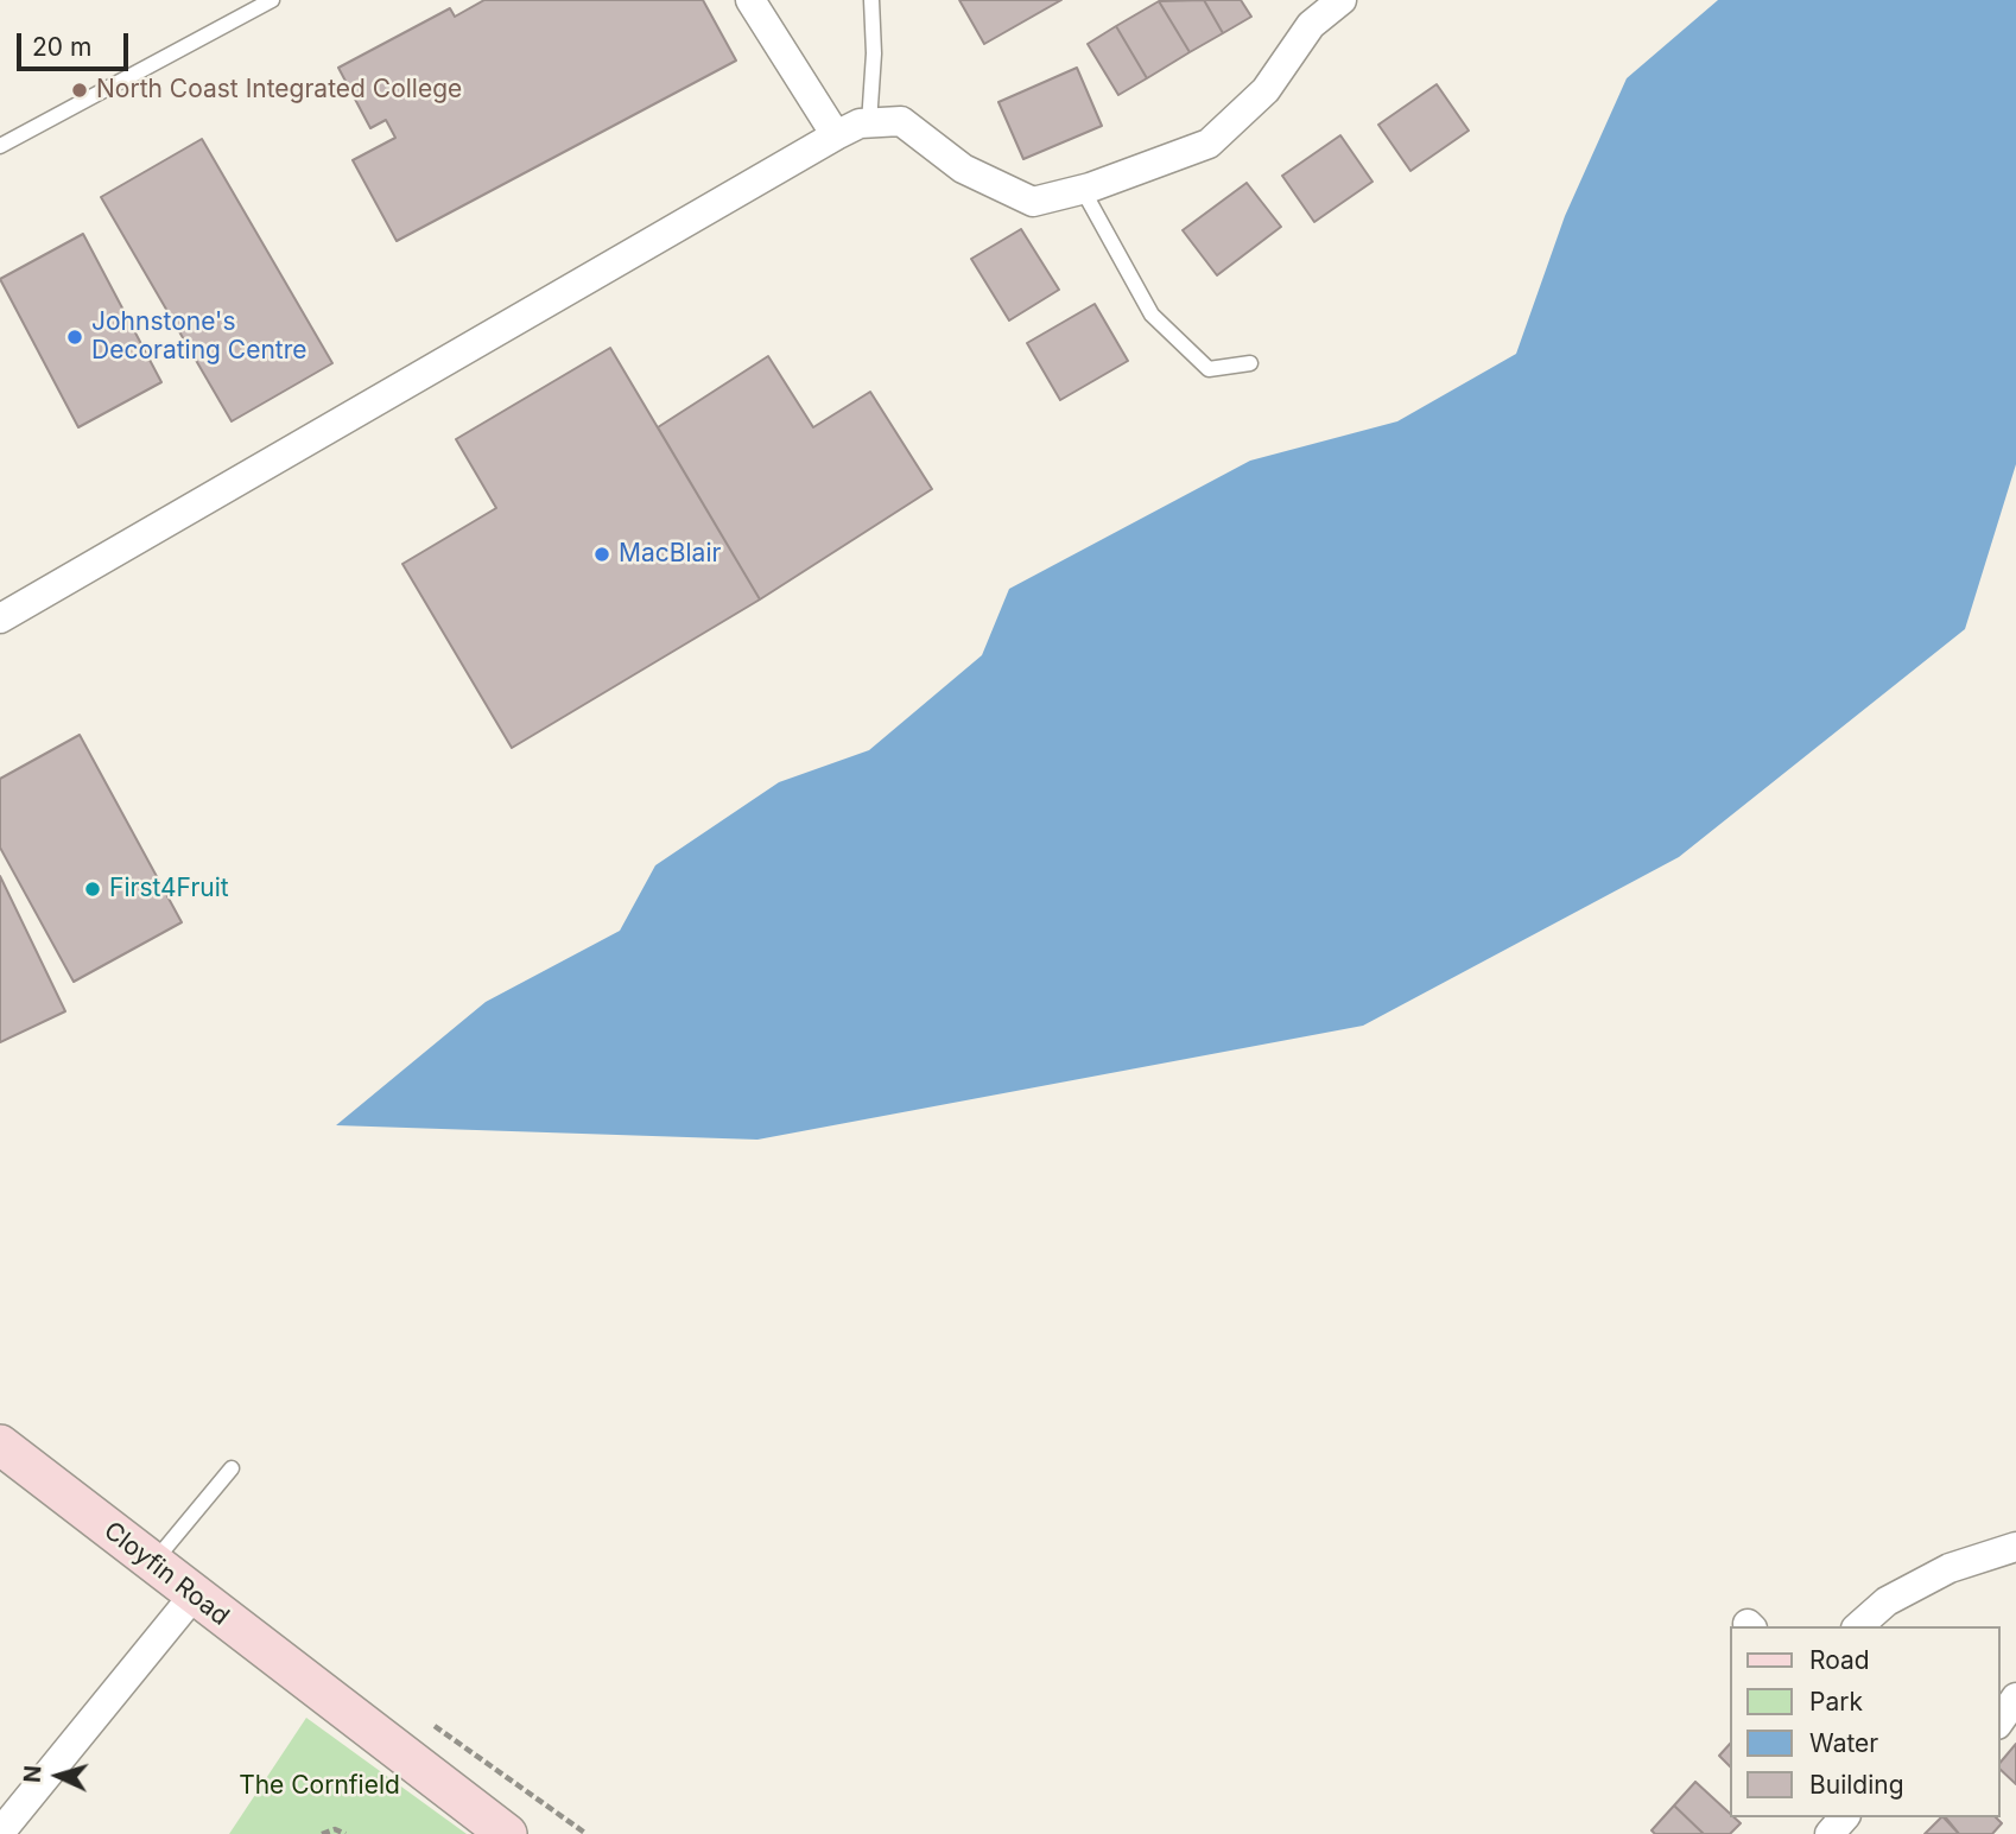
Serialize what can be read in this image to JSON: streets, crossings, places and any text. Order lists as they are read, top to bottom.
{
  "streets": {
    "main road": ["Cloyfin Road"]
  },
  "parks": ["The Cornfield"],
  "places": [
    "North Coast Integrated College",
    "Johnstone's Decorating Centre",
    "MacBlair",
    "First4Fruit"
  ],
  "legend": [
    "Road",
    "Park",
    "Water",
    "Building"
  ],
  "scale_bar": "20 m",
  "north": "left"
}
